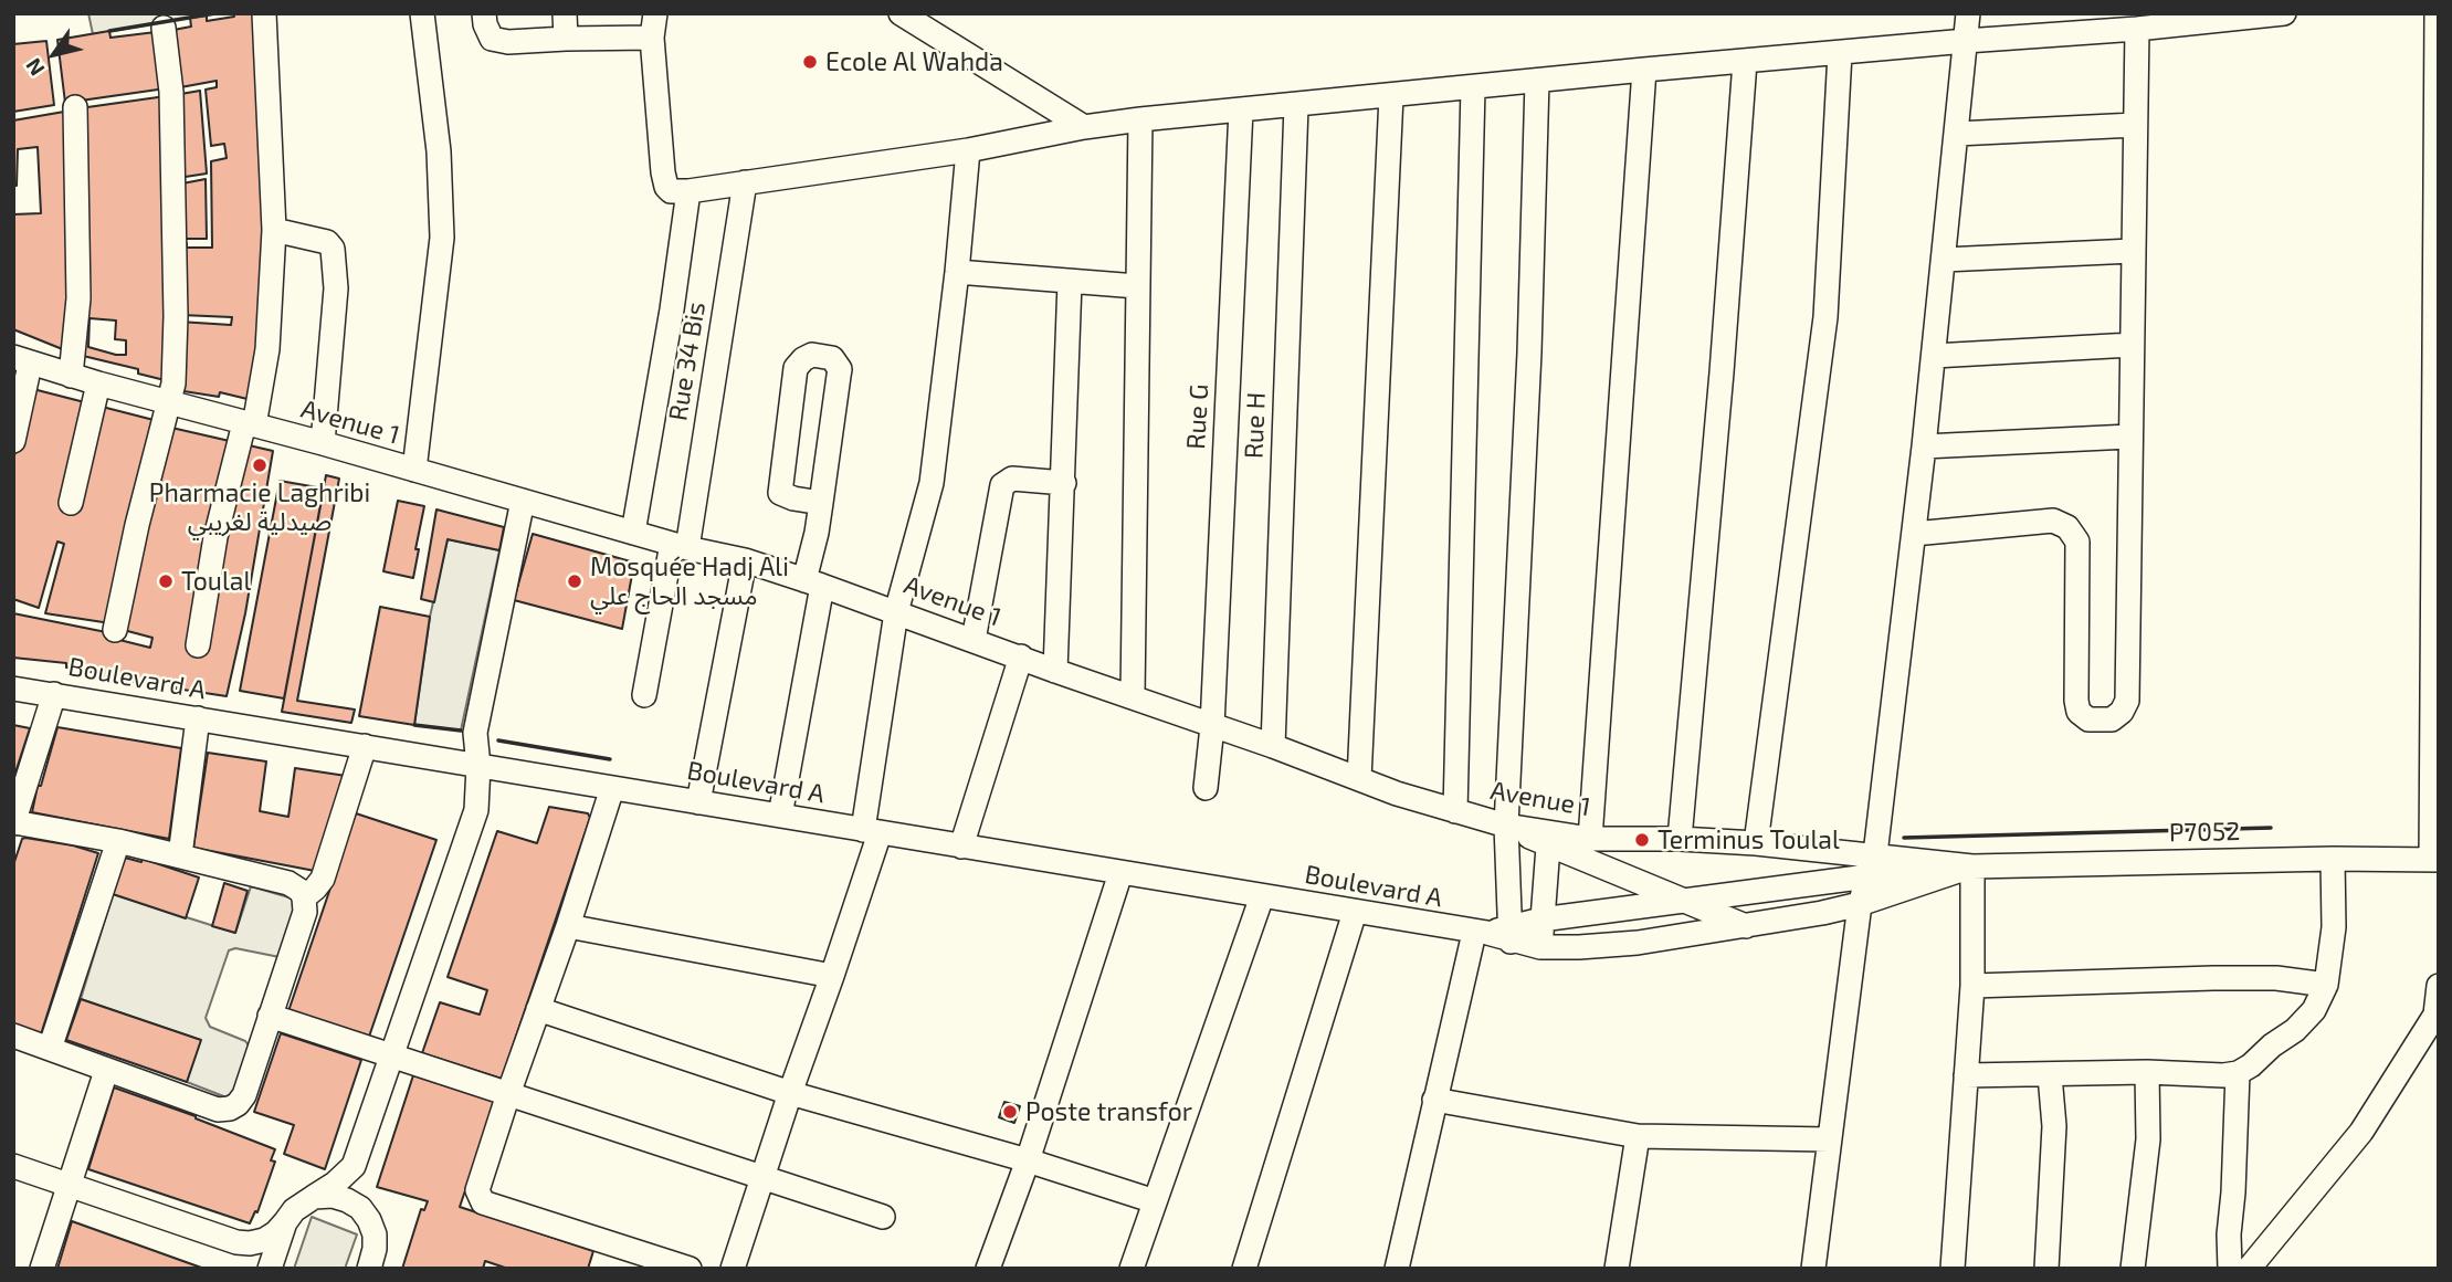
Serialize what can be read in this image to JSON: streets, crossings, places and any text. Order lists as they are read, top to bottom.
{
  "streets": {
    "street": [
      "Rue 34 Bis",
      "Rue G",
      "Avenue 1",
      "Rue H",
      "Boulevard A",
      "P7052"
    ]
  },
  "crossings": [
    ["Rue 34 Bis", "Avenue 1"],
    ["Rue G", "Avenue 1"],
    ["Avenue 1", "Rue H"],
    ["Avenue 1", "Boulevard A"],
    ["Avenue 1", "P7052"],
    ["Boulevard A", "P7052"]
  ],
  "places": [
    "Ecole Al Wahda",
    "Pharmacie Laghribi صيدلية لغريبي",
    "Toulal",
    "Mosquée Hadj Ali مسجد الحاج علي",
    "Terminus Toulal",
    "Poste transfor"
  ],
  "north": "bottom left"
}
